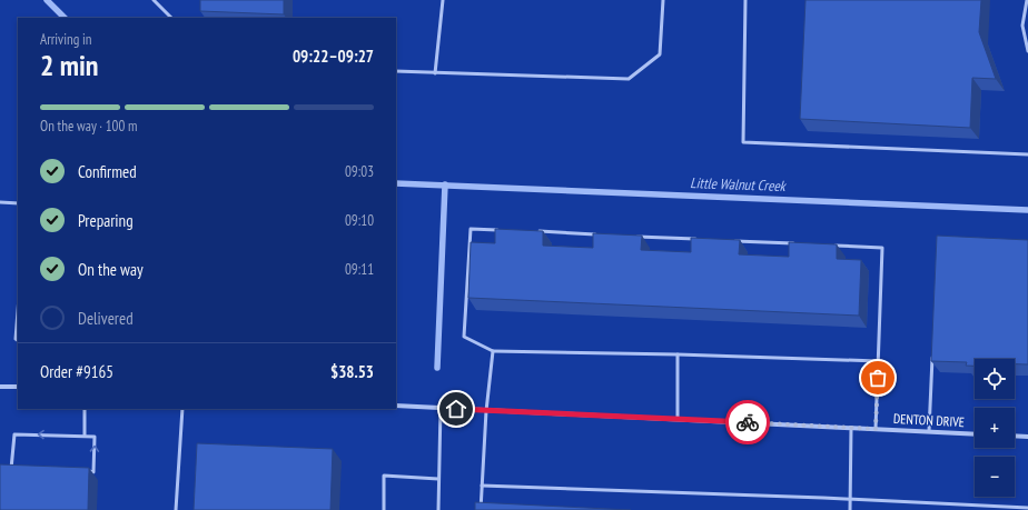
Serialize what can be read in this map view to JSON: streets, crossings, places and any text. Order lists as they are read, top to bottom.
{
  "streets": {
    "street": ["DENTON DRIVE"]
  },
  "water": ["Little Walnut Creek"],
  "page": {
    "heading": ["2 min", "Arriving in", "09:22–09:27"],
    "panel": ["Order #9165", "$38.53"],
    "bar": "On the way · 100 m",
    "list": [
      ["Confirmed", "09:03"],
      ["Preparing", "09:10"],
      ["On the way", "09:11"],
      "Delivered"
    ],
    "map_buttons": ["+", "−"]
  }
}
